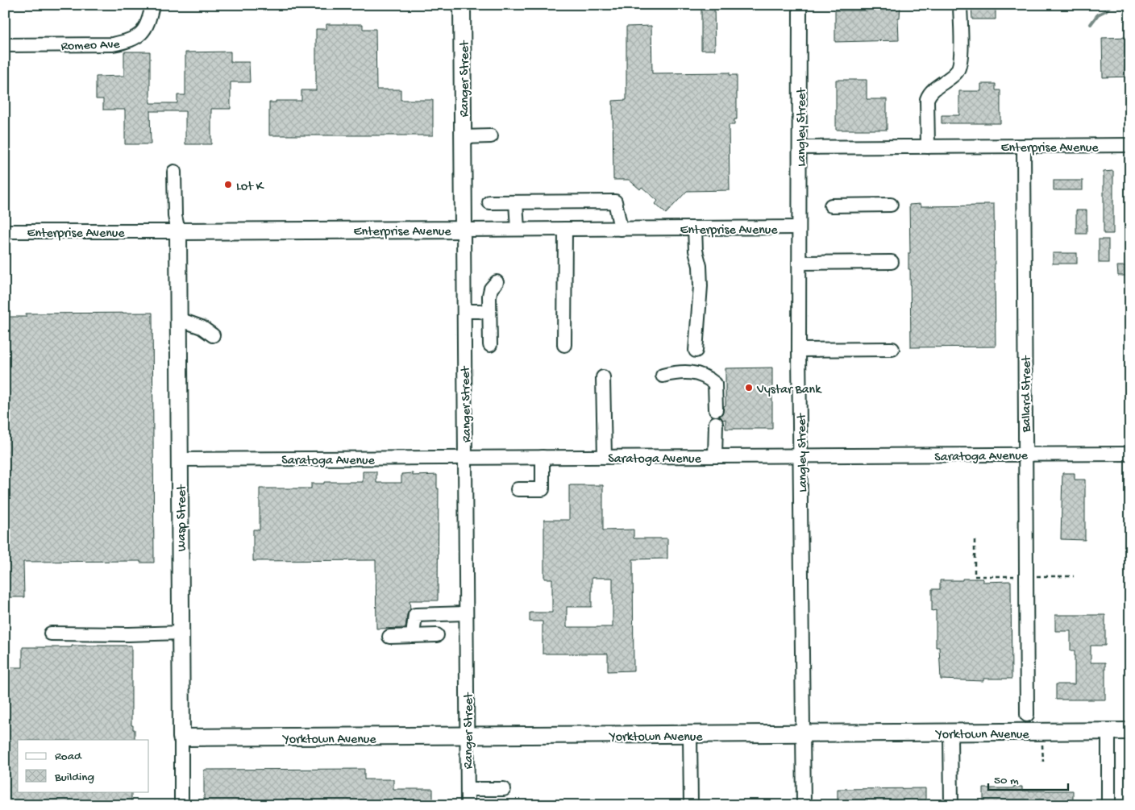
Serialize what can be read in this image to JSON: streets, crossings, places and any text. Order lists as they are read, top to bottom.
{
  "streets": {
    "main road": [
      "Ranger Street",
      "Enterprise Avenue",
      "Wasp Street",
      "Yorktown Avenue"
    ],
    "street": [
      "Romeo Ave",
      "Langley Street",
      "Ballard Street",
      "Saratoga Avenue"
    ]
  },
  "crossings": [
    ["Ranger Street", "Enterprise Avenue"],
    ["Ranger Street", "Saratoga Avenue"],
    ["Ranger Street", "Yorktown Avenue"],
    ["Langley Street", "Enterprise Avenue"],
    ["Langley Street", "Saratoga Avenue"],
    ["Langley Street", "Yorktown Avenue"],
    ["Enterprise Avenue", "Ballard Street"],
    ["Enterprise Avenue", "Wasp Street"],
    ["Ballard Street", "Saratoga Avenue"],
    ["Saratoga Avenue", "Wasp Street"],
    ["Wasp Street", "Yorktown Avenue"]
  ],
  "places": ["Lot K", "Vystar Bank"],
  "legend": ["Road", "Building"],
  "scale_bar": "50 m"
}
